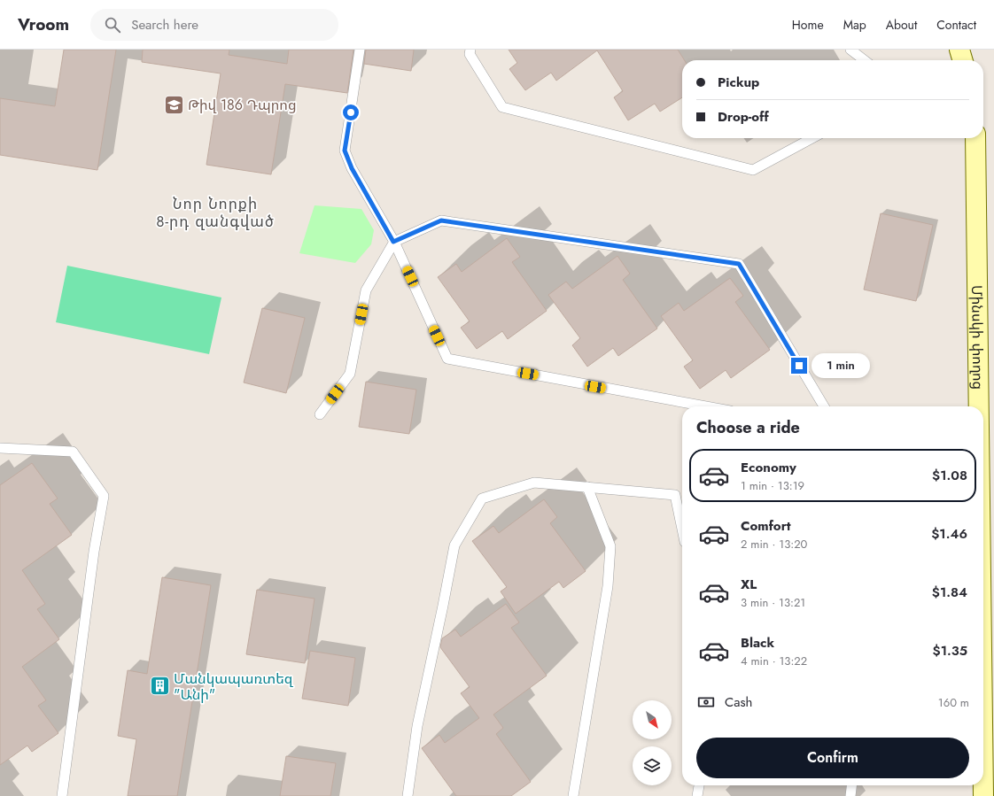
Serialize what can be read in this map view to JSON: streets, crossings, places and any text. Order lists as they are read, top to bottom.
{
  "streets": {
    "main road": ["Մինսկի փողոց"]
  },
  "districts": ["Նոր Նորքի 8-րդ զանգված"],
  "places": {
    "school or university": ["Թիվ 186 Դպրոց"],
    "building": ["Մանկապառտեզ \"Անի\""]
  },
  "north": "bottom right",
  "page": {
    "header": "Vroom",
    "search": "Search here",
    "nav": [
      "Home",
      "Map",
      "About",
      "Contact"
    ],
    "banner": ["Pickup", "Drop-off"],
    "bubble": "1 min",
    "heading": "Choose a ride",
    "list": [
      {
        "name": "Economy",
        "note": "1 min · 13:19",
        "value": "$1.08"
      },
      {
        "name": "Comfort",
        "note": "2 min · 13:20",
        "value": "$1.46"
      },
      {
        "name": "XL",
        "note": "3 min · 13:21",
        "value": "$1.84"
      },
      {
        "name": "Black",
        "note": "4 min · 13:22",
        "value": "$1.35"
      }
    ],
    "pay": ["Cash", "160 m"],
    "buttons": "Confirm"
  }
}
